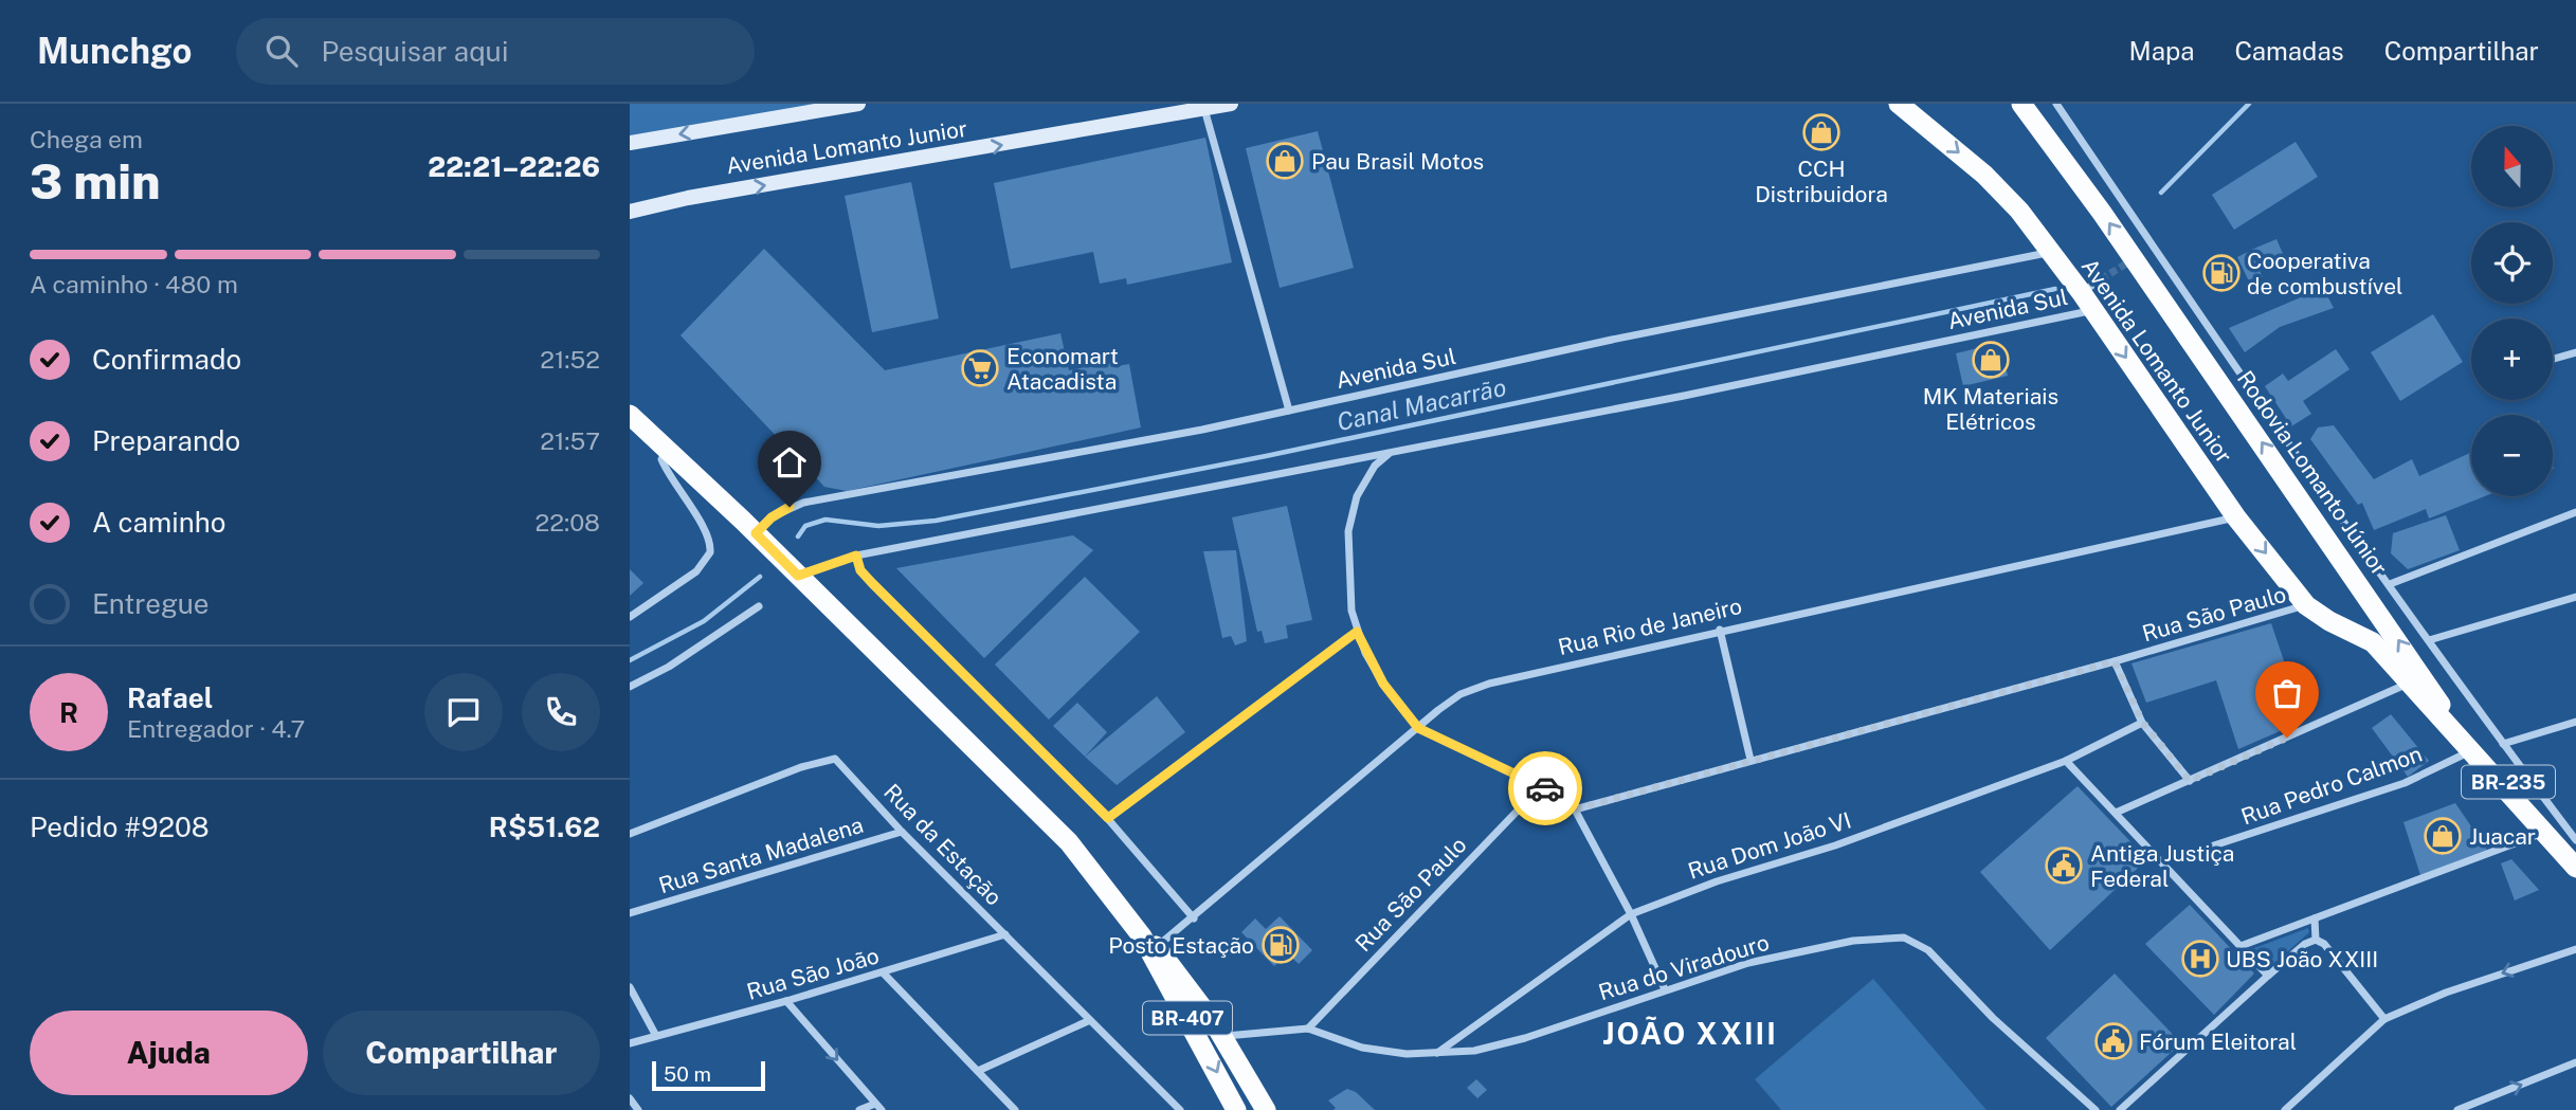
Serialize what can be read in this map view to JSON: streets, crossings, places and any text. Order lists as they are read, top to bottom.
{
  "streets": {
    "highway": [
      "Avenida Lomanto Junior",
      "Rodovia Lomanto Júnior",
      "BR-235",
      "BR-407"
    ],
    "street": [
      "Avenida Sul",
      "Rua São Paulo",
      "Rua Rio de Janeiro",
      "Rua Pedro Calmon",
      "Rua da Estação",
      "Rua Dom João VI",
      "Rua Santa Madalena",
      "Rua do Viradouro",
      "Rua São João"
    ]
  },
  "crossings": [
    ["Avenida Lomanto Junior", "Avenida Sul"],
    ["Avenida Lomanto Junior", "Rua São Paulo"],
    ["Avenida Lomanto Junior", "Rua Rio de Janeiro"],
    ["Avenida Lomanto Junior", "BR-235"],
    ["Avenida Sul", "BR-407"],
    ["Rua São Paulo", "Rua do Viradouro"],
    ["Rua Rio de Janeiro", "BR-407"],
    ["BR-235", "Rua Pedro Calmon"],
    ["Rua da Estação", "Rua Santa Madalena"],
    ["Rua da Estação", "Rua São João"],
    ["Rua Dom João VI", "Rua do Viradouro"],
    ["Rua do Viradouro", "BR-407"]
  ],
  "one_way": ["Avenida Lomanto Junior", "Rodovia Lomanto Júnior"],
  "districts": ["JOÃO XXIII"],
  "water": ["Canal Macarrão"],
  "places": {
    "shop": [
      "CCH Distribuidora",
      "Pau Brasil Motos",
      "MK Materiais Elétricos",
      "Juacar"
    ],
    "fuel station": ["Cooperativa de combustível", "Posto Estação"],
    "supermarket": ["Economart Atacadista"],
    "public building": ["Antiga Justiça Federal", "Fórum Eleitoral"],
    "hospital": ["UBS João XXIII"]
  },
  "scale_bar": "50 m",
  "north": "top",
  "page": {
    "header": "Munchgo",
    "search": "Pesquisar aqui",
    "nav": ["Mapa", "Camadas", "Compartilhar"],
    "heading": ["3 min", "Chega em", "22:21–22:26"],
    "panel": [
      "Rafael",
      "Entregador · 4.7",
      "Pedido #9208",
      "R$51.62"
    ],
    "map_buttons": ["+", "−"],
    "bar": "A caminho · 480 m",
    "list": [
      ["Confirmado", "21:52"],
      ["Preparando", "21:57"],
      ["A caminho", "22:08"],
      "Entregue"
    ],
    "round": "R",
    "buttons": ["Ajuda", "Compartilhar"],
    "scale": "50 m"
  }
}
